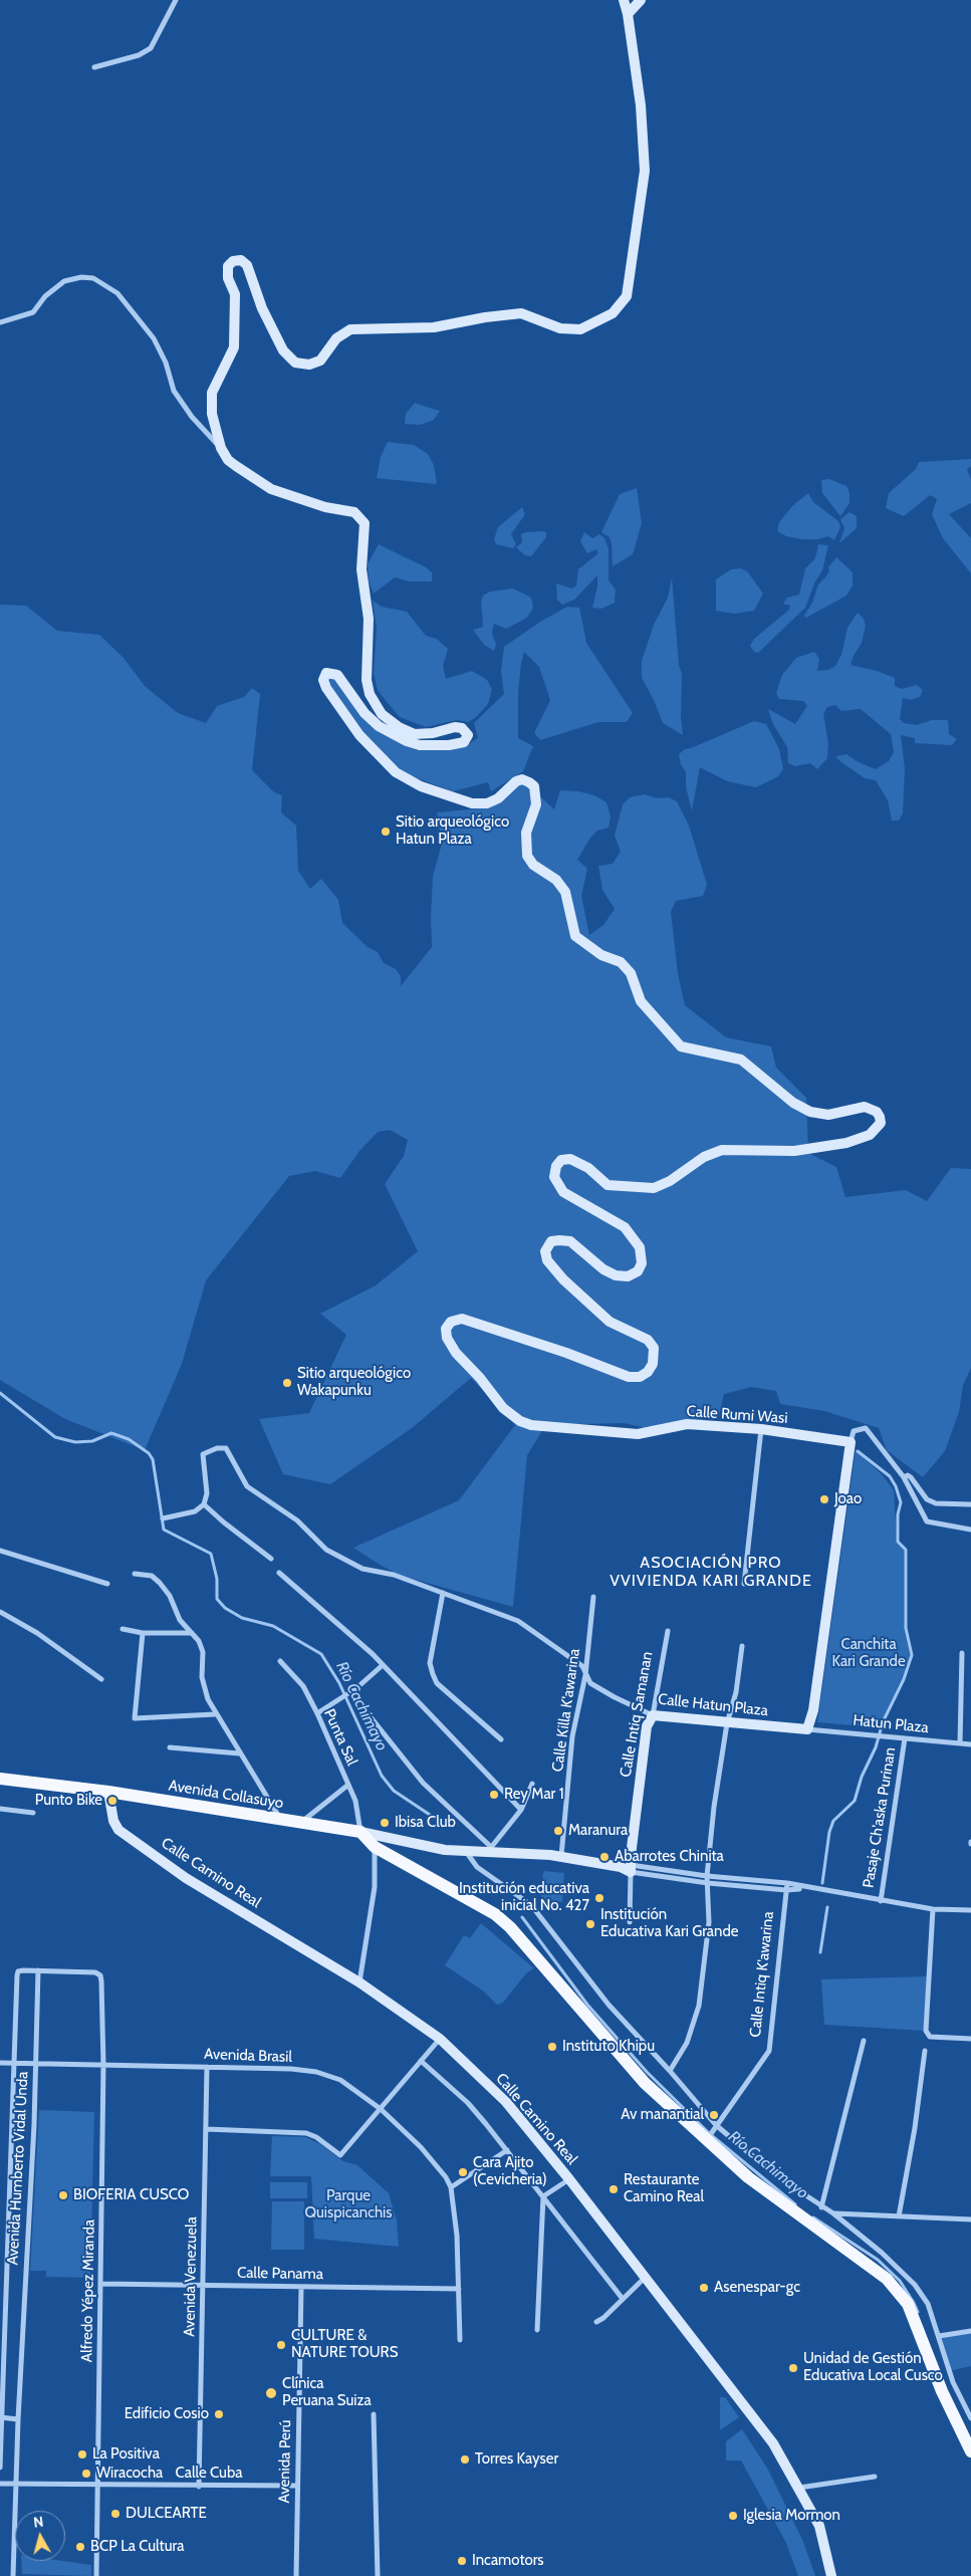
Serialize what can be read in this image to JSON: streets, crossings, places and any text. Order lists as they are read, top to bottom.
{
  "streets": {
    "main road": ["Avenida Collasuyo"],
    "street": [
      "Calle Rumi Wasi",
      "Calle Hatun Plaza",
      "Calle Killa K'awarina",
      "Calle Intiq Samanan",
      "Hatun Plaza",
      "Punta Sal",
      "Pasaje Ch'aska Purinan",
      "Calle Camino Real",
      "Calle Intiq K'awarina",
      "Avenida Brasil",
      "Avenida Humberto Vidal Unda",
      "Calle Panama",
      "Avenida Venezuela",
      "Alfredo Yépez Miranda",
      "Avenida Perú",
      "Calle Cuba"
    ]
  },
  "crossings": [
    ["Calle Hatun Plaza", "Calle Killa K'awarina"],
    ["Calle Hatun Plaza", "Calle Intiq Samanan"],
    ["Calle Hatun Plaza", "Hatun Plaza"],
    ["Hatun Plaza", "Pasaje Ch'aska Purinan"],
    ["Punta Sal", "Avenida Collasuyo"],
    ["Avenida Collasuyo", "Calle Camino Real"],
    ["Avenida Brasil", "Avenida Humberto Vidal Unda"],
    ["Avenida Brasil", "Calle Panama"],
    ["Avenida Brasil", "Avenida Venezuela"],
    ["Avenida Brasil", "Alfredo Yépez Miranda"],
    ["Avenida Humberto Vidal Unda", "Alfredo Yépez Miranda"],
    ["Avenida Humberto Vidal Unda", "Calle Cuba"],
    ["Calle Panama", "Avenida Venezuela"],
    ["Calle Panama", "Alfredo Yépez Miranda"],
    ["Calle Panama", "Avenida Perú"],
    ["Avenida Venezuela", "Calle Cuba"],
    ["Alfredo Yépez Miranda", "Calle Cuba"],
    ["Avenida Perú", "Calle Cuba"]
  ],
  "districts": ["ASOCIACIÓN PRO VVIVIENDA KARI GRANDE"],
  "water": ["Río Cachimayo"],
  "parks": ["Canchita Kari Grande", "Parque Quispicanchis"],
  "places": [
    "Sitio arqueológico Hatun Plaza",
    "Sitio arqueológico Wakapunku",
    "Joao",
    "Rey Mar 1",
    "Punto Bike",
    "Ibisa Club",
    "Maranura",
    "Abarrotes Chinita",
    "Institución educativa inicial No. 427",
    "Institución Educativa Kari Grande",
    "Instituto Khipu",
    "Av manantial",
    "Cara Ajito (Cevicheria)",
    "Restaurante Camino Real",
    "BIOFERIA CUSCO",
    "Asenespar-gc",
    "CULTURE & NATURE TOURS",
    "Unidad de Gestión Educativa Local Cusco",
    "Clínica Peruana Suiza",
    "Edificio Cosio",
    "La Positiva",
    "Torres Kayser",
    "Wiracocha",
    "DULCEARTE",
    "Iglesia Mormon",
    "BCP La Cultura",
    "Incamotors"
  ],
  "north": "top"
}
